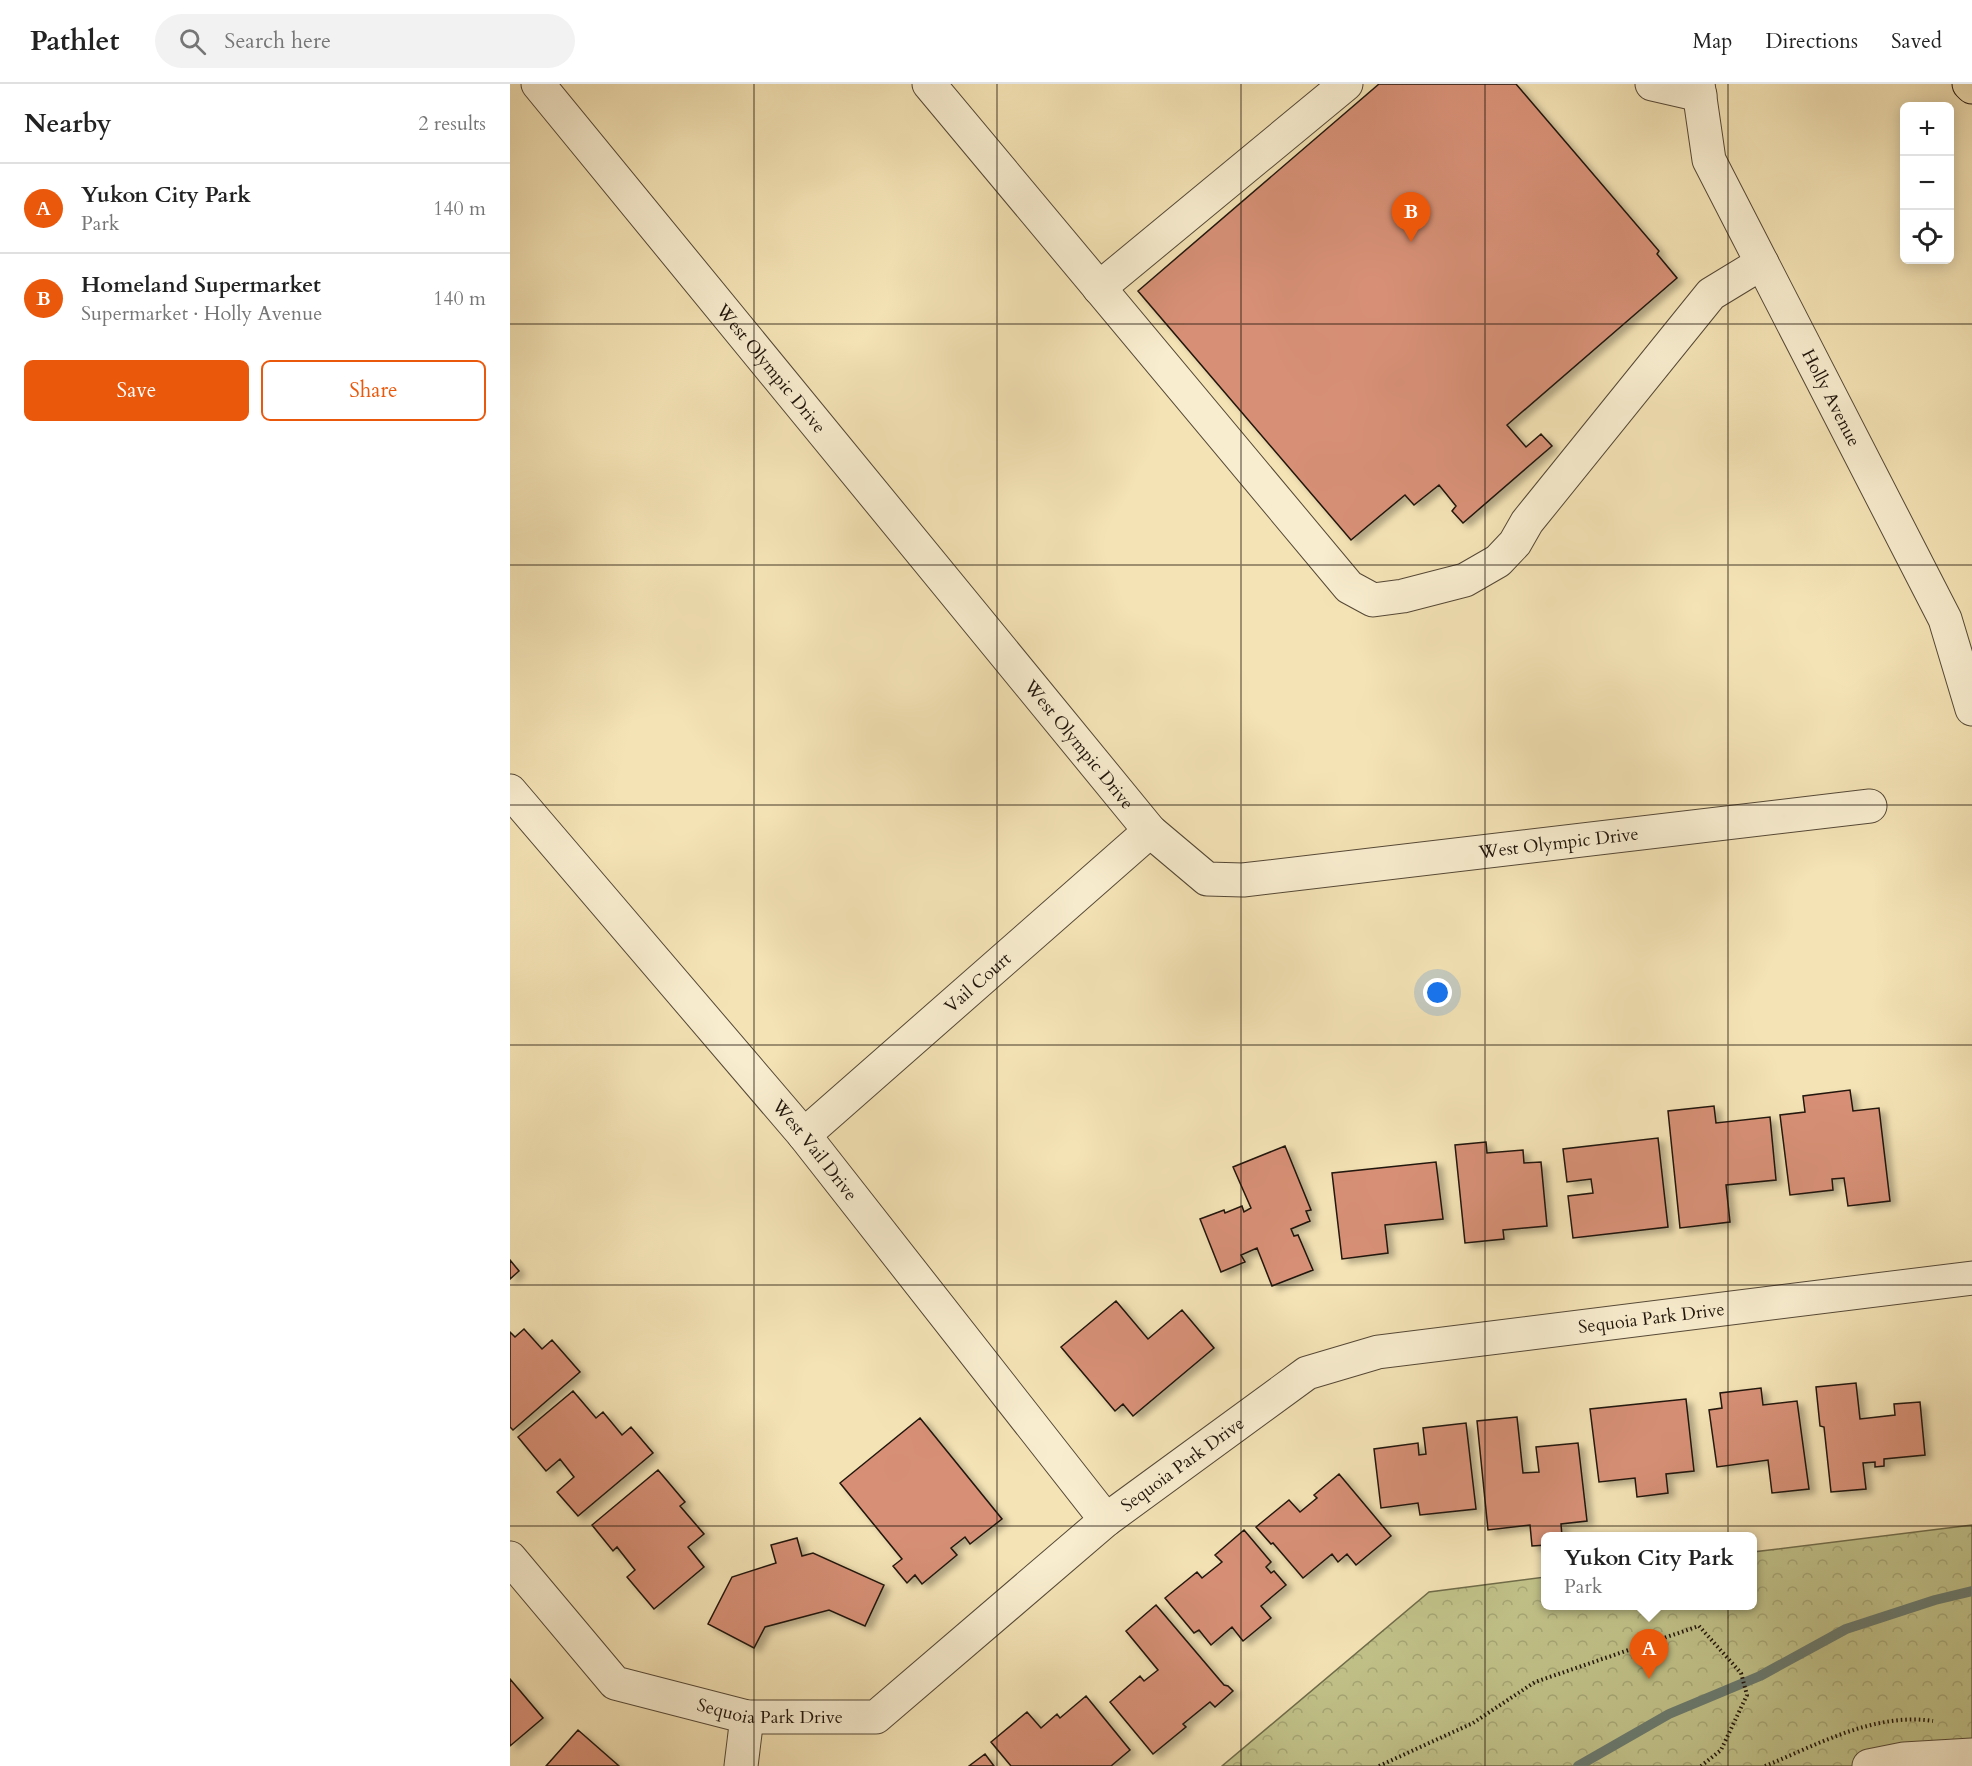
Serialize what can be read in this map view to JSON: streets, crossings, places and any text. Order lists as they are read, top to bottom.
{
  "streets": {
    "street": [
      "West Olympic Drive",
      "Holly Avenue",
      "Vail Court",
      "West Vail Drive",
      "Sequoia Park Drive"
    ]
  },
  "crossings": [
    ["West Olympic Drive", "Vail Court"],
    ["Vail Court", "West Vail Drive"],
    ["West Vail Drive", "Sequoia Park Drive"]
  ],
  "page": {
    "header": "Pathlet",
    "search": "Search here",
    "nav": ["Map", "Directions", "Saved"],
    "heading": ["Nearby", "2 results"],
    "map_buttons": ["+", "−"],
    "list": [
      {
        "mark": "A",
        "name": "Yukon City Park",
        "note": "Park",
        "value": "140 m"
      },
      {
        "mark": "B",
        "name": "Homeland Supermarket",
        "note": "Supermarket · Holly Avenue",
        "value": "140 m"
      }
    ],
    "pins": ["B", "A"],
    "buttons": ["Save", "Share"],
    "popup": ["Yukon City Park", "Park"]
  }
}
